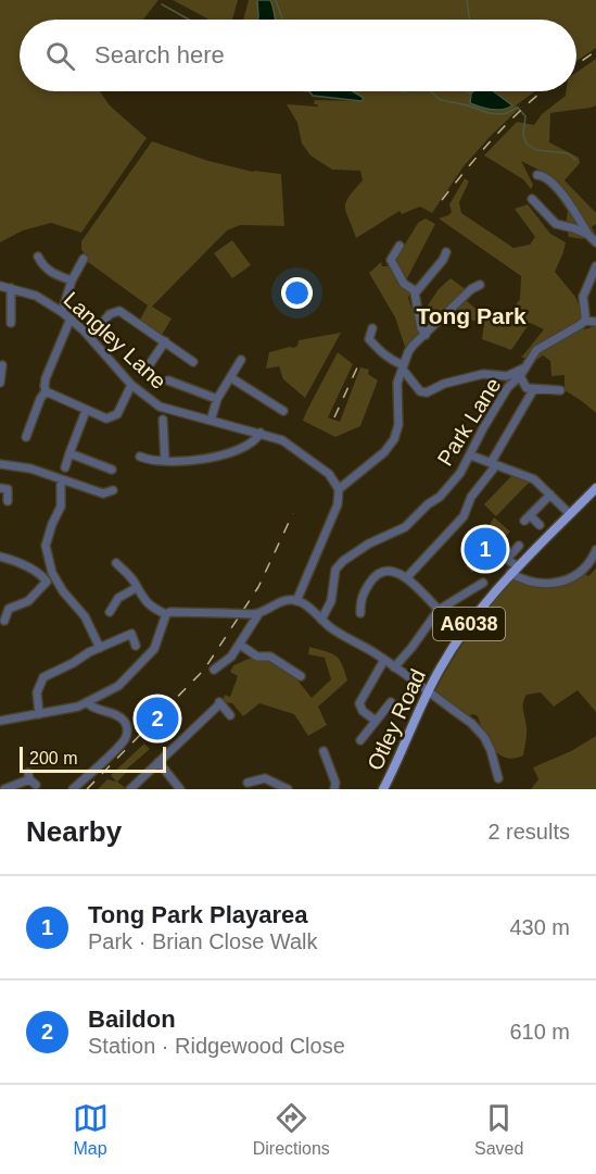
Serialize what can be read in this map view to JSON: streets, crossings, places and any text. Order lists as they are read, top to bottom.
{
  "streets": {
    "main road": ["A6038", "Otley Road"],
    "street": ["Langley Lane", "Park Lane"]
  },
  "districts": ["Tong Park"],
  "scale_bar": "200 m",
  "page": {
    "search": "Search here",
    "pins": ["1", "2"],
    "scale": "200 m",
    "heading": ["Nearby", "2 results"],
    "list": [
      {
        "mark": "1",
        "name": "Tong Park Playarea",
        "note": "Park · Brian Close Walk",
        "value": "430 m"
      },
      {
        "mark": "2",
        "name": "Baildon",
        "note": "Station · Ridgewood Close",
        "value": "610 m"
      }
    ],
    "nav": ["Map", "Directions", "Saved"]
  }
}
